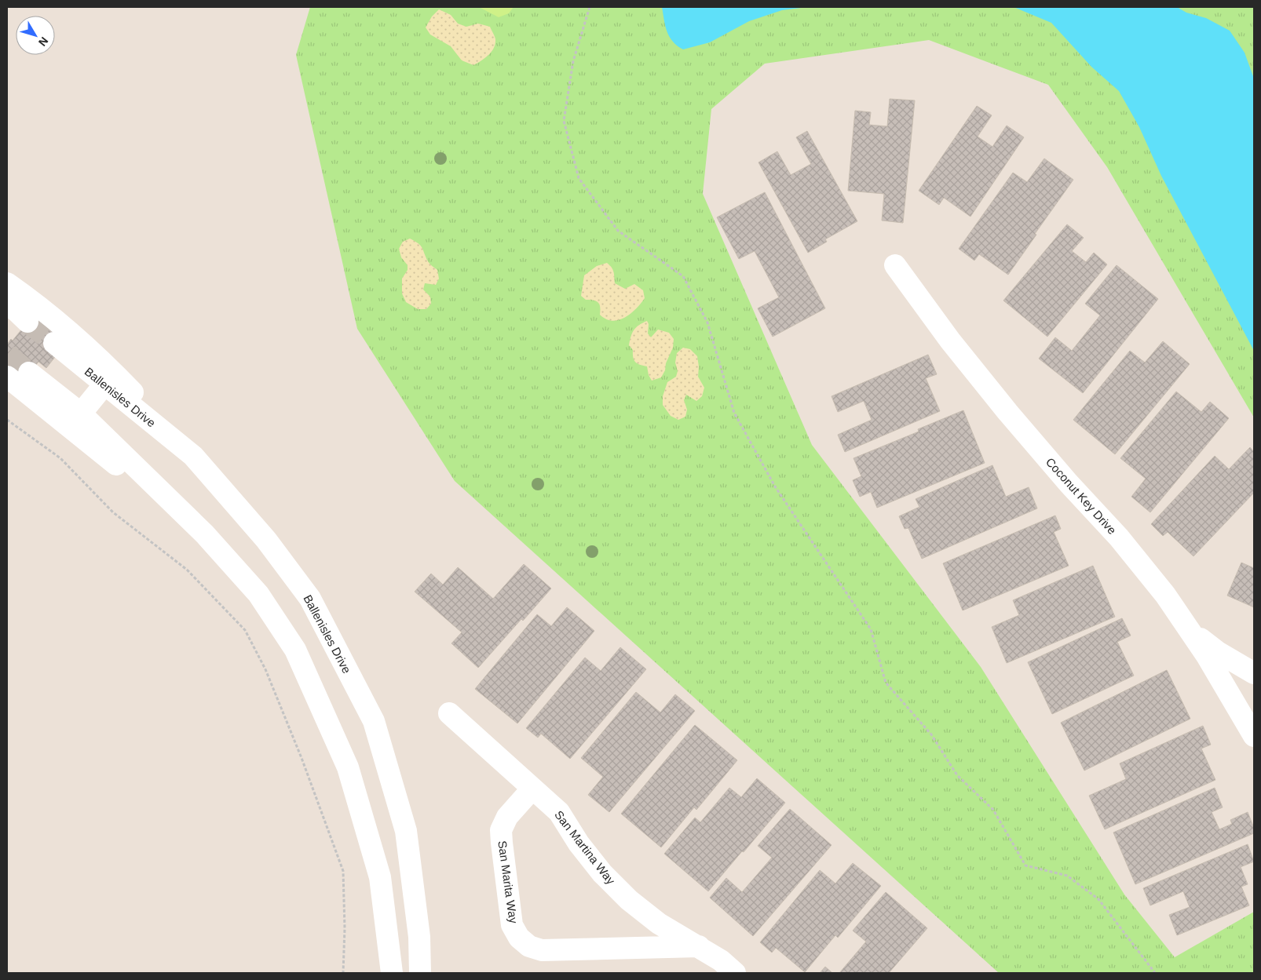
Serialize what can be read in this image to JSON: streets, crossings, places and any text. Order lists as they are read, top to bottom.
{
  "streets": {
    "street": [
      "Ballenisles Drive",
      "Coconut Key Drive",
      "San Martina Way",
      "San Marita Way"
    ]
  },
  "crossings": [
    ["San Martina Way", "San Marita Way"]
  ],
  "north": "bottom right"
}
